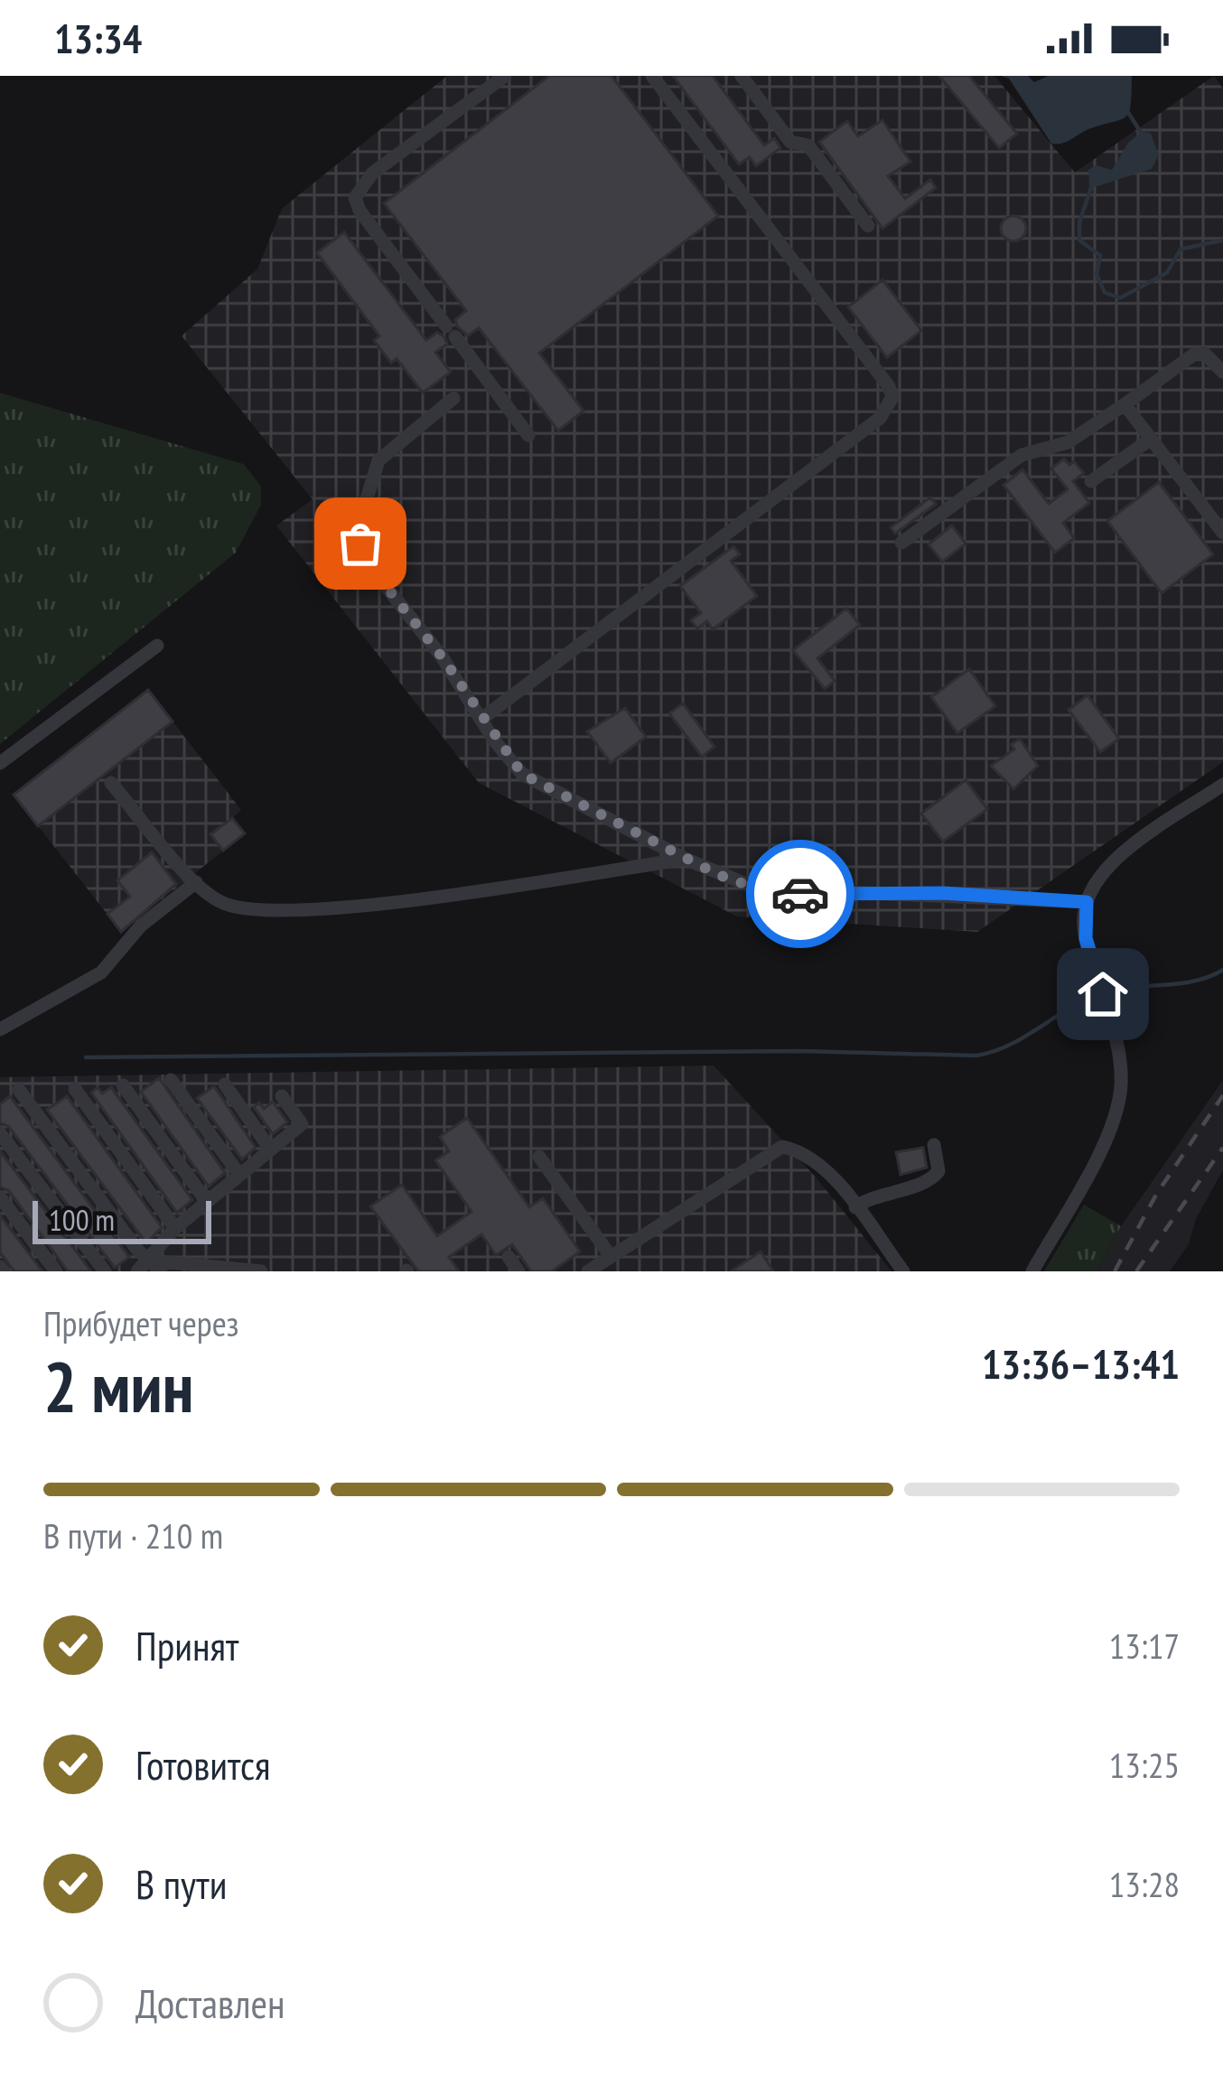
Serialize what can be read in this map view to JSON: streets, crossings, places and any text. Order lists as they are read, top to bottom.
{
  "scale_bar": "100 m",
  "page": {
    "status": "13:34",
    "scale": "100 m",
    "heading": ["2 мин", "Прибудет через", "13:36–13:41"],
    "bar": "В пути · 210 m",
    "list": [
      ["Принят", "13:17"],
      ["Готовится", "13:25"],
      ["В пути", "13:28"],
      "Доставлен"
    ]
  }
}
